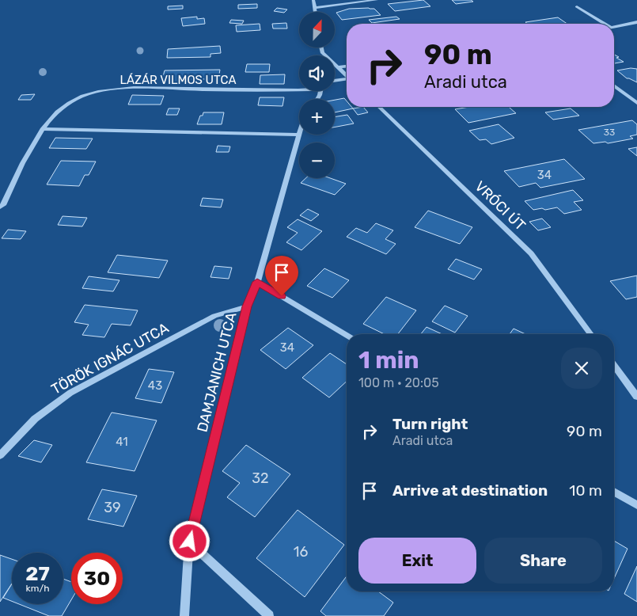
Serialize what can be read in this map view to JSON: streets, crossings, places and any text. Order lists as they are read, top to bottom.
{
  "streets": {
    "street": [
      "LÁZÁR VILMOS UTCA",
      "VRÓCI ÚT",
      "TÖRÖK IGNÁC UTCA",
      "DAMJANICH UTCA"
    ]
  },
  "crossings": [
    ["TÖRÖK IGNÁC UTCA", "DAMJANICH UTCA"]
  ],
  "house_numbers": [
    "33",
    "34",
    "34",
    "43",
    "41",
    "32",
    "39",
    "16"
  ],
  "north": "top",
  "page": {
    "map_buttons": ["+", "−"],
    "turn": ["90 m", "Aradi utca"],
    "heading": ["1 min", "100 m · 20:05"],
    "list": [
      {
        "name": "Turn right",
        "note": "Aradi utca",
        "value": "90 m"
      },
      {
        "name": "Arrive at destination",
        "value": "10 m"
      }
    ],
    "buttons": ["Exit", "Share"],
    "speed": "27 km/h",
    "limit": "30"
  }
}
